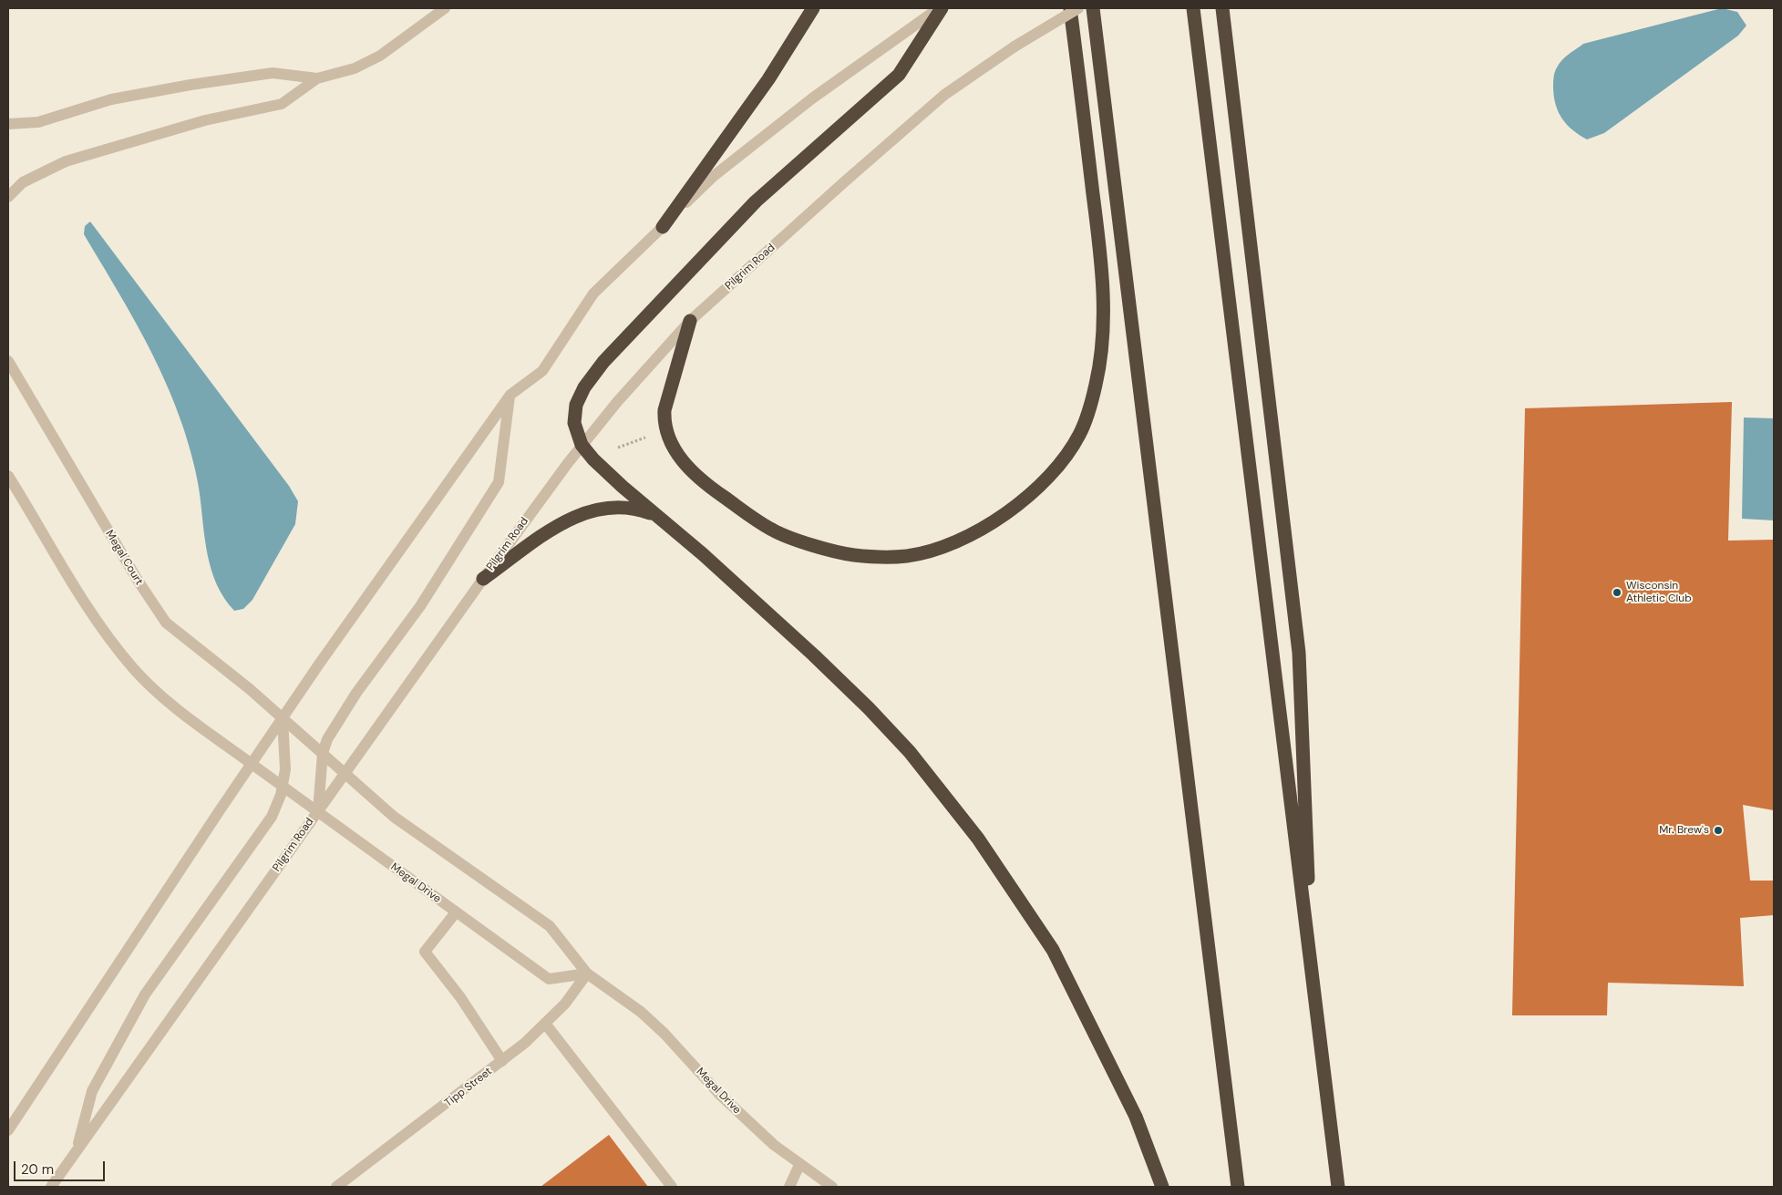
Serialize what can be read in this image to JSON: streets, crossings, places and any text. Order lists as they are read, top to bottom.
{
  "streets": {
    "street": [
      "Pilgrim Road",
      "Megal Court",
      "Megal Drive",
      "Tipp Street"
    ]
  },
  "crossings": [
    ["Pilgrim Road", "Megal Drive"],
    ["Megal Court", "Megal Drive"],
    ["Megal Drive", "Tipp Street"]
  ],
  "places": ["Wisconsin Athletic Club", "Mr. Brew's"],
  "scale_bar": "20 m"
}
